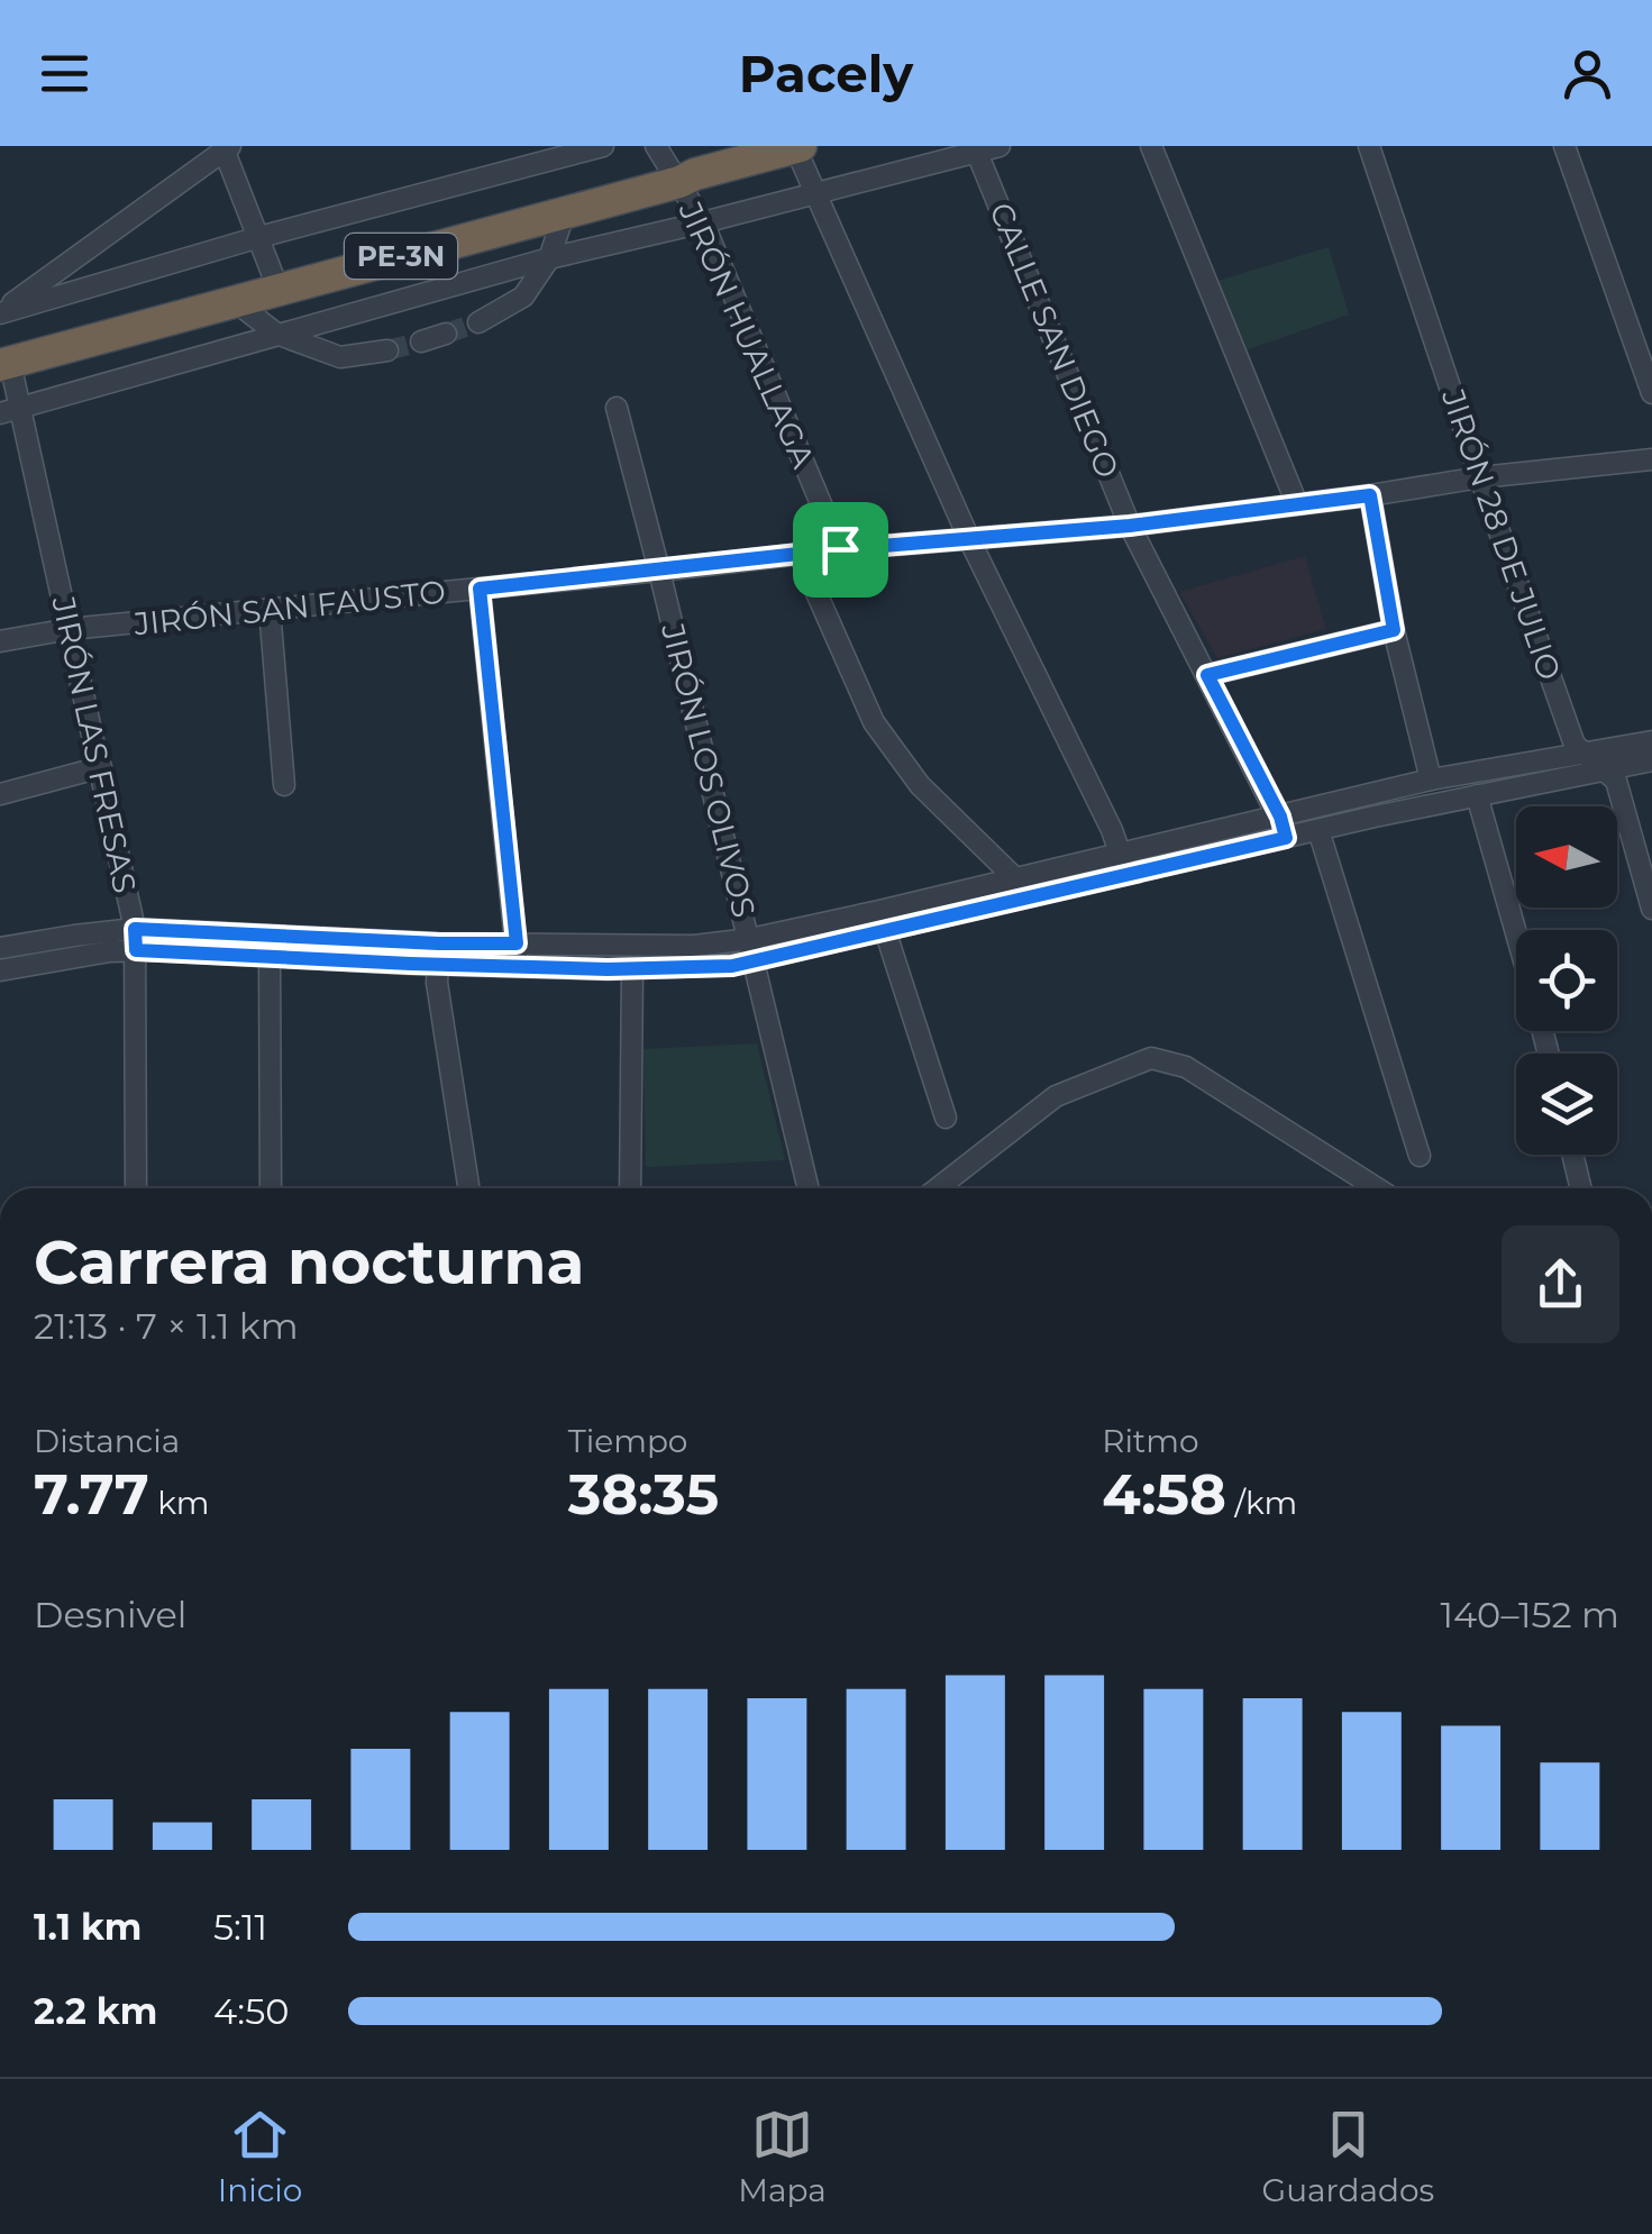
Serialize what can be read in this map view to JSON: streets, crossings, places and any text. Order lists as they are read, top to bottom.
{
  "streets": {
    "highway": ["PE-3N"],
    "street": [
      "JIRÓN HUALLAGA",
      "CALLE SAN DIEGO",
      "JIRÓN 28 DE JULIO",
      "JIRÓN SAN FAUSTO",
      "JIRÓN LAS FRESAS",
      "JIRÓN LOS OLIVOS"
    ]
  },
  "crossings": [
    ["PE-3N", "JIRÓN HUALLAGA"],
    ["PE-3N", "JIRÓN LAS FRESAS"],
    ["JIRÓN HUALLAGA", "JIRÓN SAN FAUSTO"],
    ["CALLE SAN DIEGO", "JIRÓN SAN FAUSTO"],
    ["JIRÓN 28 DE JULIO", "JIRÓN SAN FAUSTO"],
    ["JIRÓN SAN FAUSTO", "JIRÓN LAS FRESAS"],
    ["JIRÓN SAN FAUSTO", "JIRÓN LOS OLIVOS"]
  ],
  "north": "left",
  "page": {
    "header": "Pacely",
    "heading": ["Carrera nocturna", "21:13 · 7 × 1.1 km"],
    "stats": [
      ["Distancia", "7.77 km"],
      ["Tiempo", "38:35"],
      ["Ritmo", "4:58 /km"]
    ],
    "chart": ["Desnivel", "140–152 m"],
    "list": [
      {
        "name": "1.1 km",
        "note": "5:11"
      },
      {
        "name": "2.2 km",
        "note": "4:50"
      }
    ],
    "tabs": ["Inicio", "Mapa", "Guardados"]
  }
}
